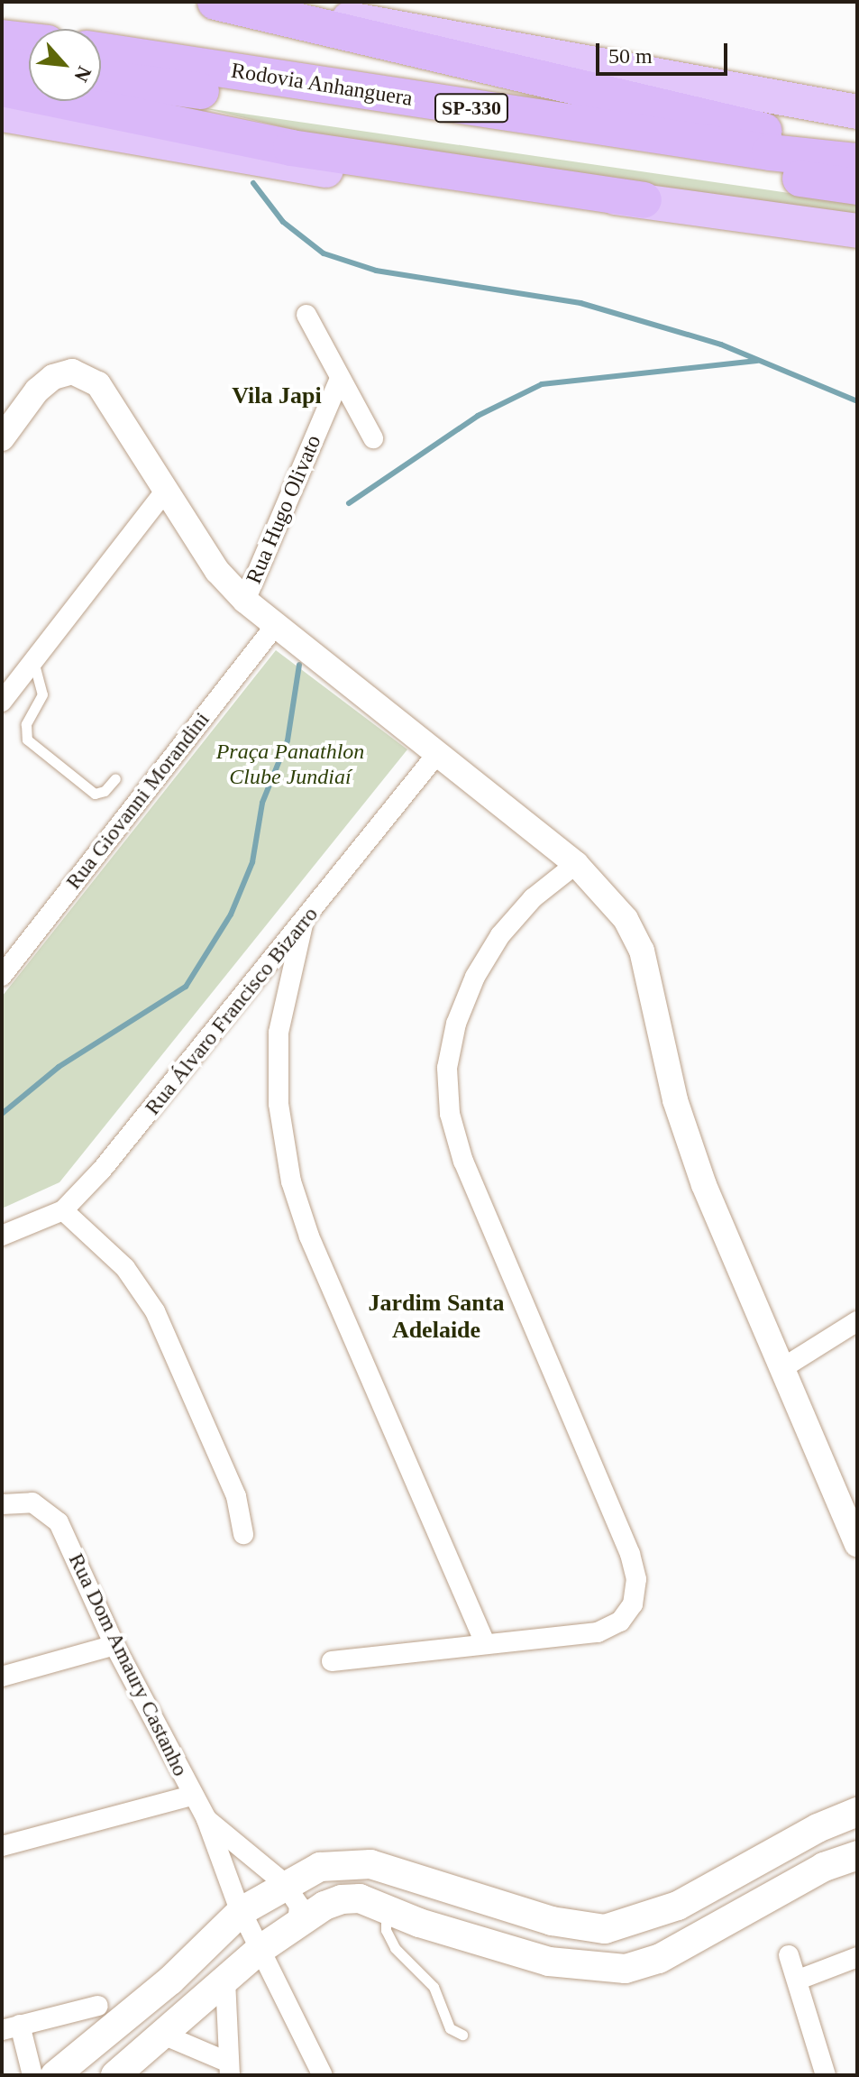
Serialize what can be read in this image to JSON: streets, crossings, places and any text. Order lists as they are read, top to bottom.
{
  "streets": {
    "highway": ["Rodovia Anhanguera", "SP-330"],
    "street": [
      "Rua Hugo Olivato",
      "Rua Giovanni Morandini",
      "Rua Álvaro Francisco Bizarro",
      "Rua Dom Amaury Castanho"
    ]
  },
  "districts": ["Vila Japi", "Jardim Santa Adelaide"],
  "parks": ["Praça Panathlon Clube Jundiaí"],
  "scale_bar": "50 m",
  "north": "bottom right"
}
